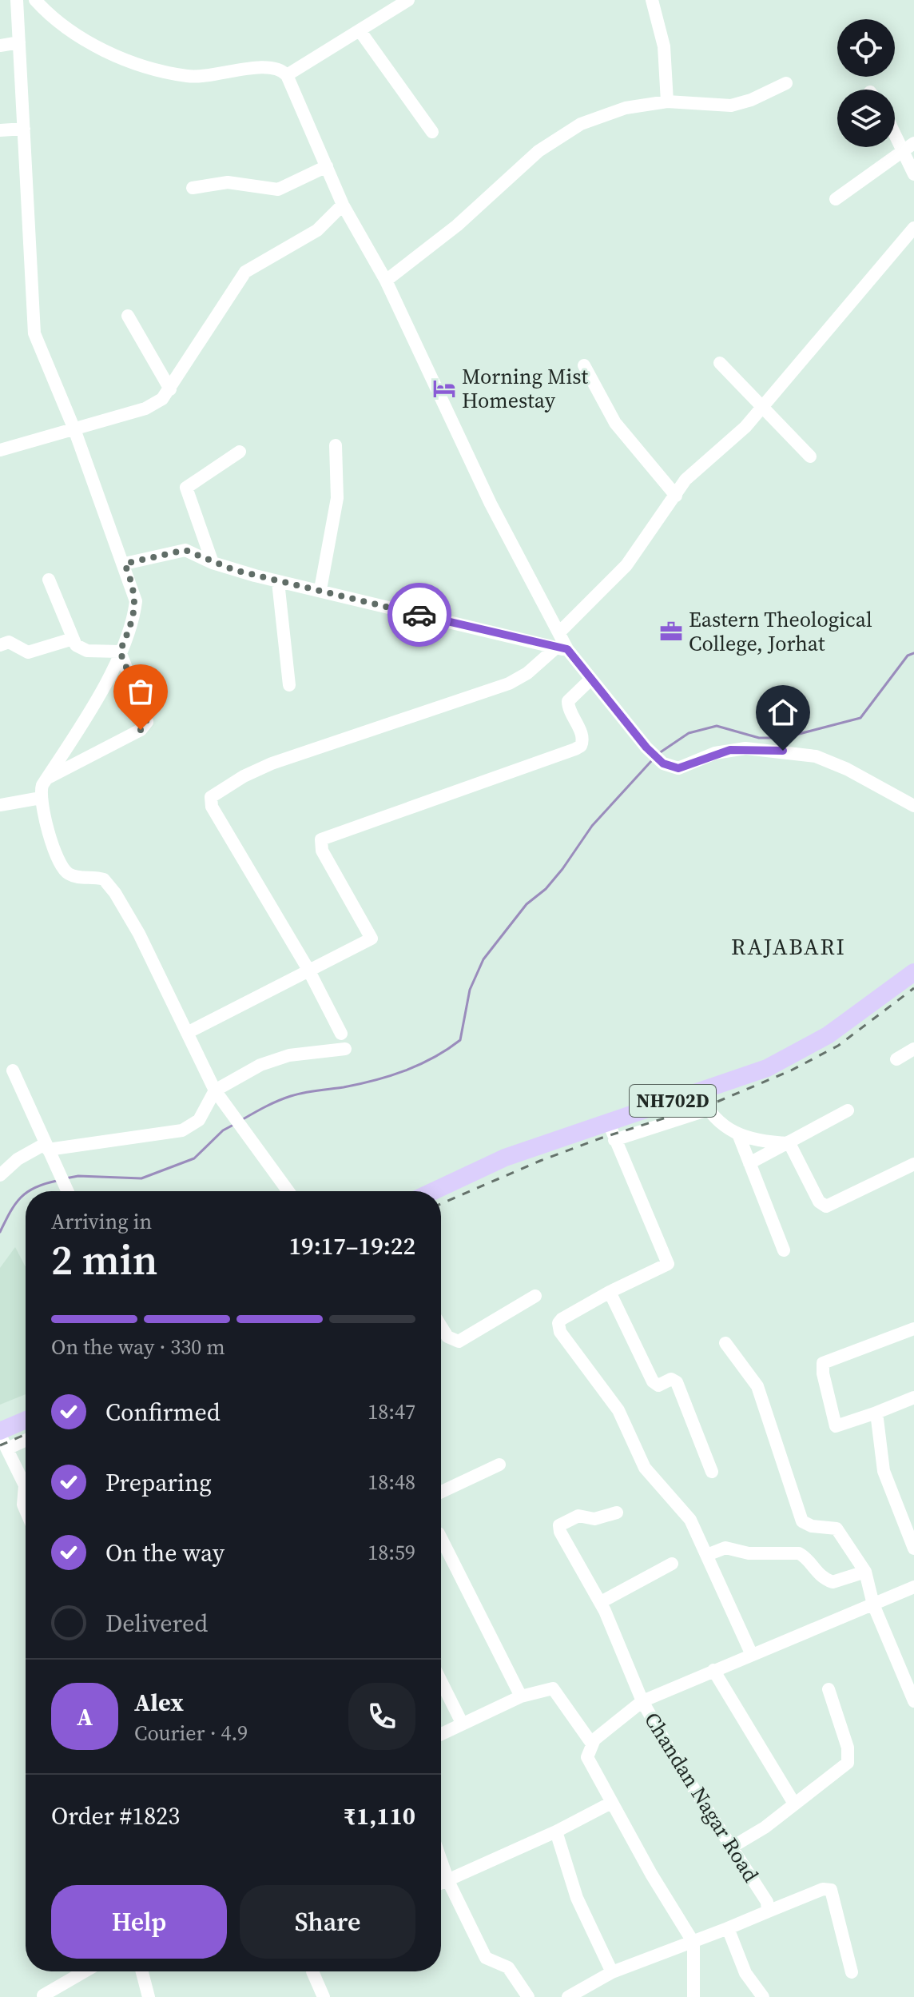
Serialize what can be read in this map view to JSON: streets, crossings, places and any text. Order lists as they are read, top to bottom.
{
  "streets": {
    "highway": ["NH702D"],
    "street": ["Chandan Nagar Road"]
  },
  "districts": ["RAJABARI"],
  "places": {
    "hotel": ["Morning Mist Homestay"],
    "office": ["Eastern Theological College, Jorhat"]
  },
  "page": {
    "heading": ["2 min", "Arriving in", "19:17–19:22"],
    "panel": [
      "Alex",
      "Courier · 4.9",
      "Order #1823",
      "₹1,110"
    ],
    "bar": "On the way · 330 m",
    "list": [
      ["Confirmed", "18:47"],
      ["Preparing", "18:48"],
      ["On the way", "18:59"],
      "Delivered"
    ],
    "round": "A",
    "buttons": ["Help", "Share"]
  }
}
